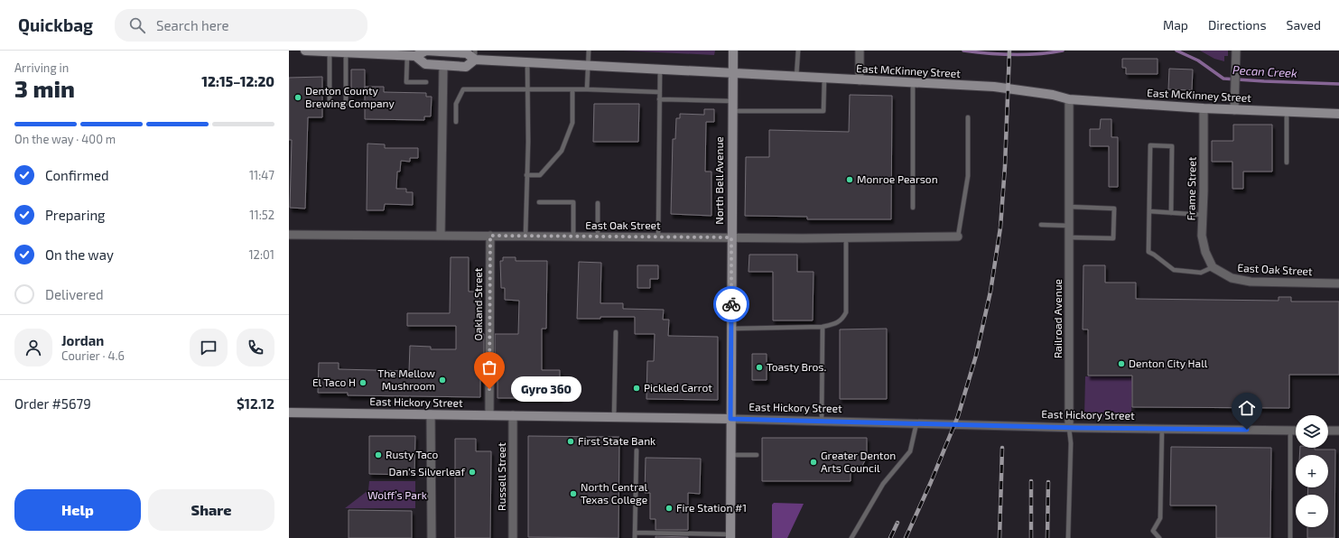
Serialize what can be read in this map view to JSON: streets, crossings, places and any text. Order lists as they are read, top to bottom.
{
  "streets": {
    "main road": ["East McKinney Street", "North Bell Avenue", "East Hickory Street"],
    "street": [
      "Frame Street",
      "East Oak Street",
      "Oakland Street",
      "Railroad Avenue",
      "Russell Street"
    ]
  },
  "crossings": [
    ["East McKinney Street", "North Bell Avenue"],
    ["East McKinney Street", "Frame Street"],
    ["East McKinney Street", "Railroad Avenue"],
    ["North Bell Avenue", "East Oak Street"],
    ["North Bell Avenue", "East Hickory Street"],
    ["Frame Street", "East Oak Street"],
    ["East Oak Street", "Oakland Street"],
    ["Oakland Street", "East Hickory Street"],
    ["Railroad Avenue", "East Hickory Street"],
    ["East Hickory Street", "Russell Street"]
  ],
  "water": ["Pecan Creek"],
  "parks": ["Wolff’s Park"],
  "places": [
    "Denton County Brewing Company",
    "Monroe Pearson",
    "Denton City Hall",
    "Toasty Bros.",
    "The Mellow Mushroom",
    "El Taco H",
    "Pickled Carrot",
    "Gyro 360",
    "First State Bank",
    "Rusty Taco",
    "Greater Denton Arts Council",
    "Dan's Silverleaf",
    "North Central Texas College",
    "Fire Station #1"
  ],
  "page": {
    "header": "Quickbag",
    "search": "Search here",
    "nav": ["Map", "Directions", "Saved"],
    "heading": ["3 min", "Arriving in", "12:15–12:20"],
    "panel": [
      "Jordan",
      "Courier · 4.6",
      "Order #5679",
      "$12.12"
    ],
    "bar": "On the way · 400 m",
    "list": [
      ["Confirmed", "11:47"],
      ["Preparing", "11:52"],
      ["On the way", "12:01"],
      "Delivered"
    ],
    "bubble": "Gyro 360",
    "map_buttons": ["+", "−"],
    "buttons": ["Help", "Share"]
  }
}
